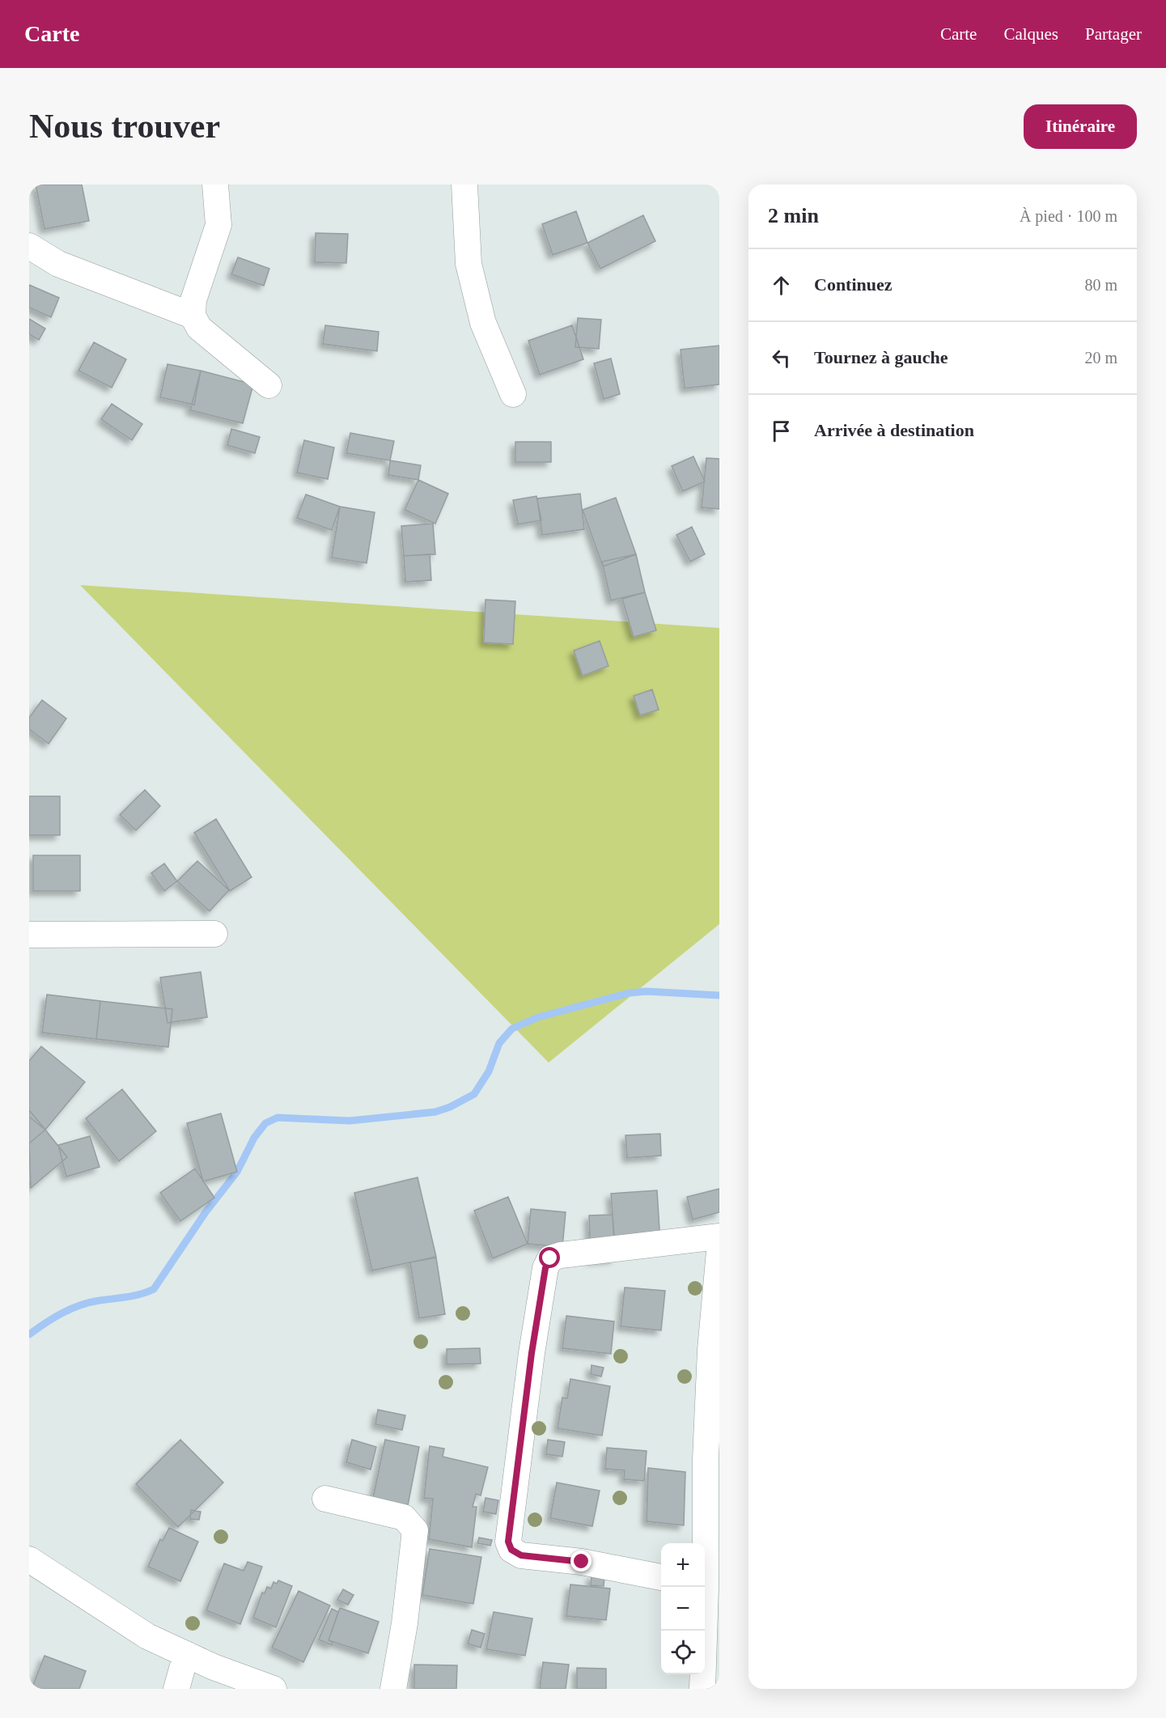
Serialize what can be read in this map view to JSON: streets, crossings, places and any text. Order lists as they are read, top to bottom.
{
  "page": {
    "header": "Carte",
    "nav": ["Carte", "Calques", "Partager"],
    "buttons": "Itinéraire",
    "title": "Nous trouver",
    "heading": ["2 min", "À pied · 100 m"],
    "list": [
      ["Continuez", "80 m"],
      ["Tournez à gauche", "20 m"],
      "Arrivée à destination"
    ],
    "map_buttons": ["+", "−"]
  }
}
